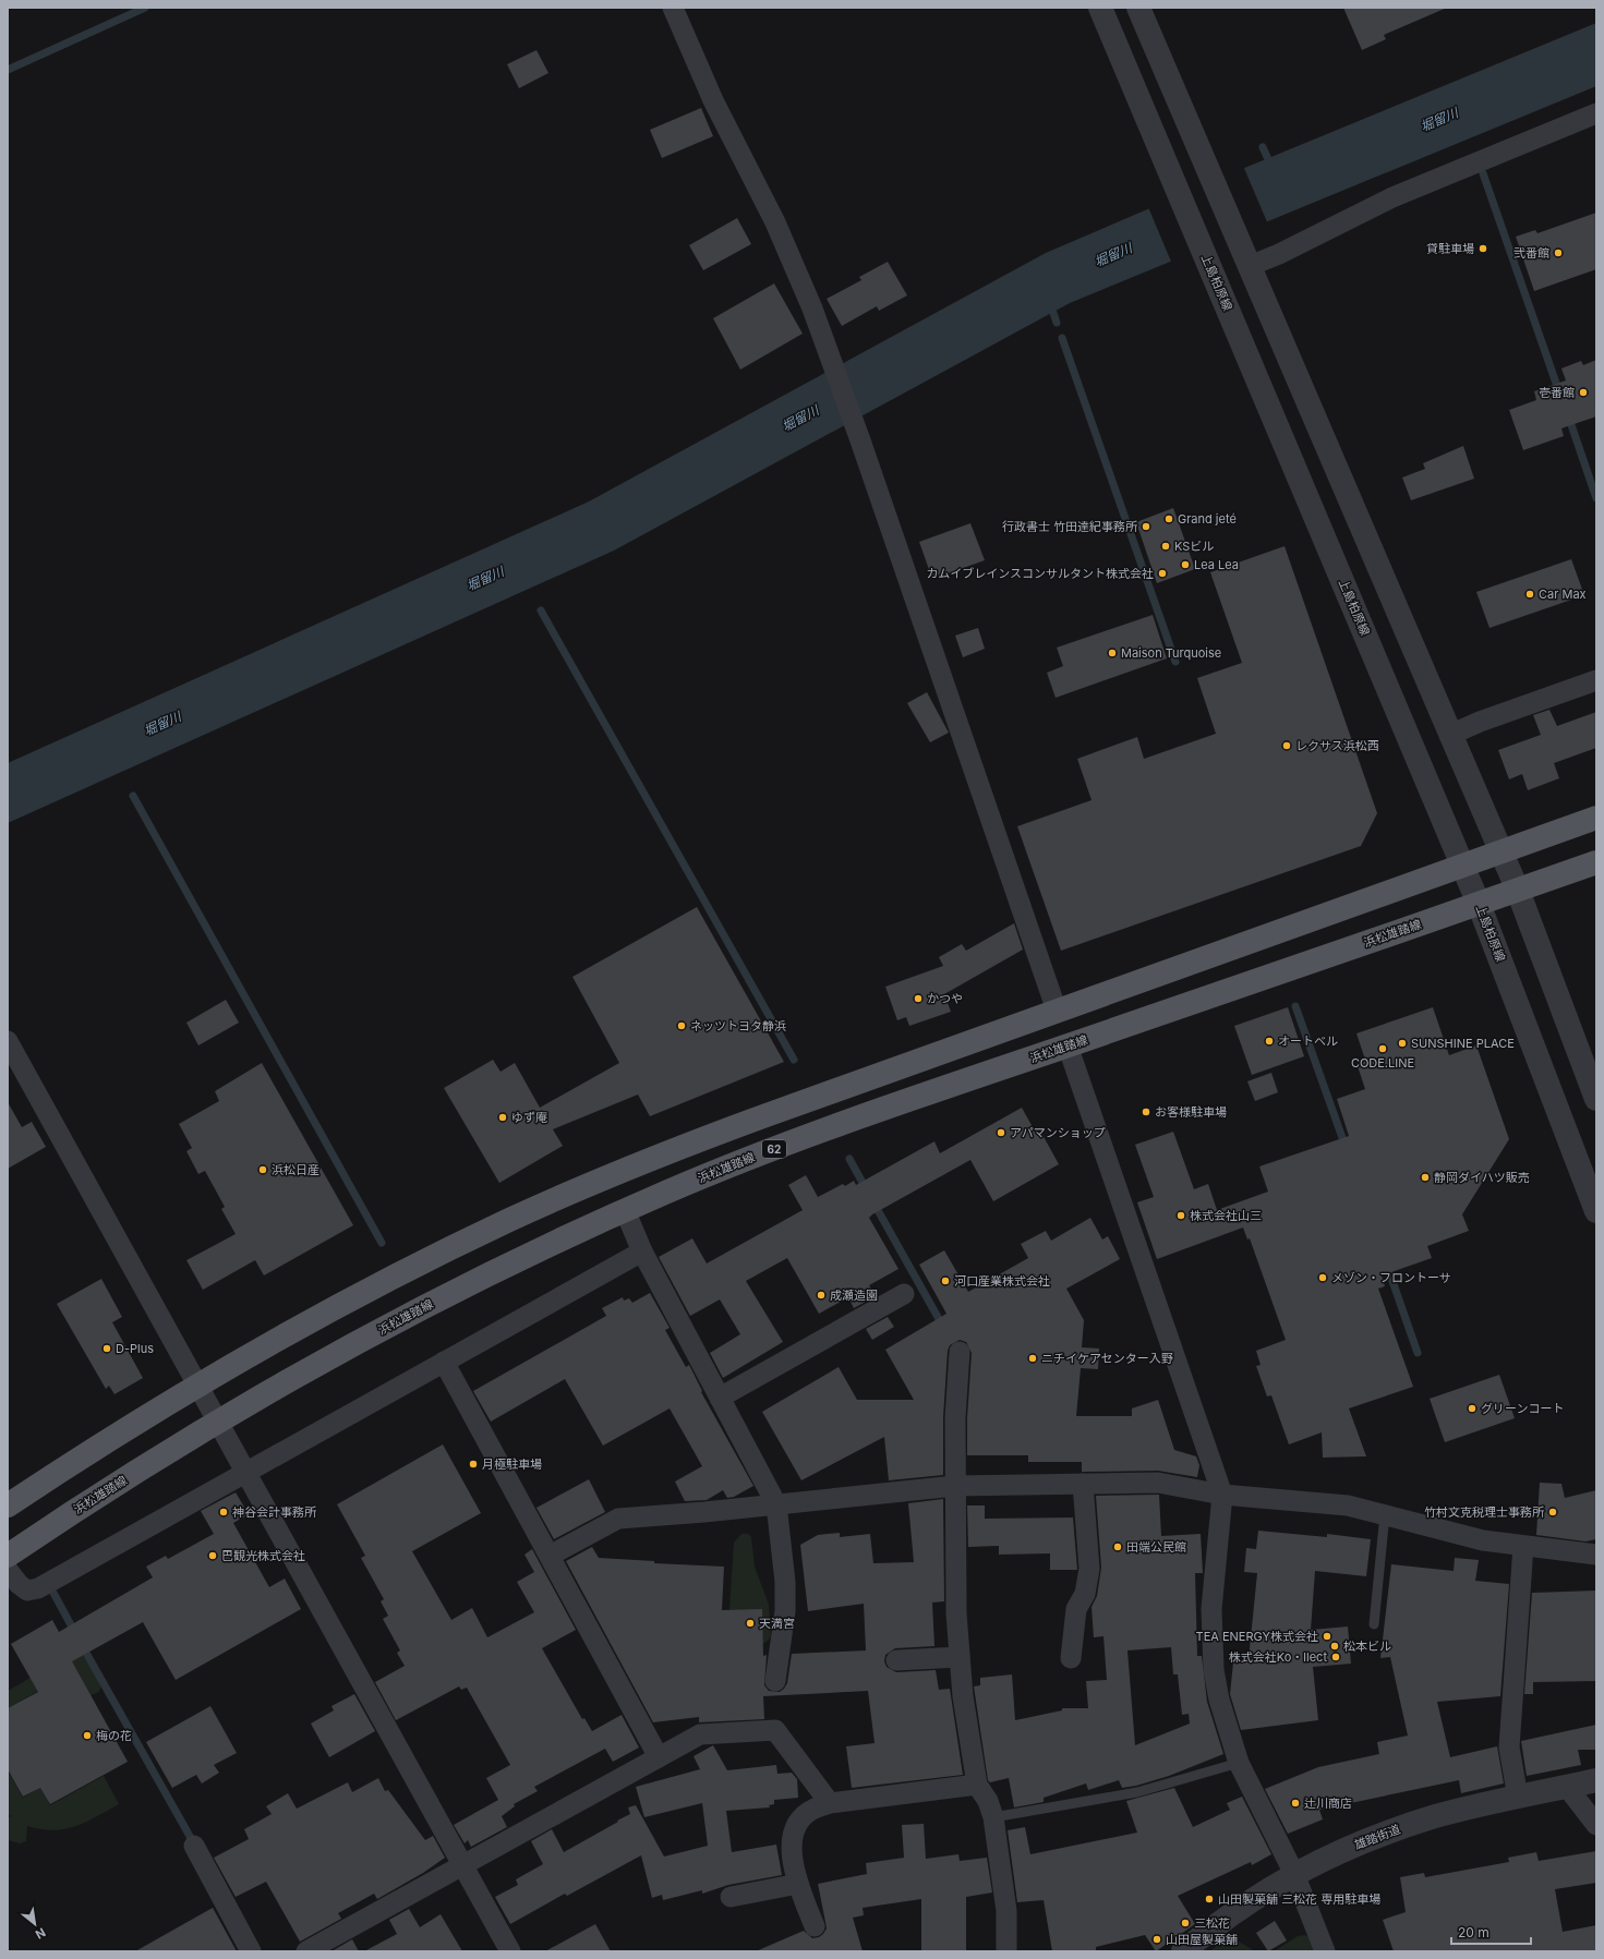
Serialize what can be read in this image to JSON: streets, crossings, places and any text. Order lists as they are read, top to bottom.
{
  "streets": {
    "main road": ["浜松雄踏線", "62"],
    "street": ["上島柏原線", "雄踏街道"]
  },
  "crossings": [
    ["上島柏原線", "浜松雄踏線"]
  ],
  "water": ["堀留川"],
  "places": [
    "貸駐車場",
    "弐番館",
    "壱番館",
    "Grand jeté",
    "行政書士 竹田達紀事務所",
    "KSビル",
    "Lea Lea",
    "カムイブレインスコンサルタント株式会社",
    "Car Max",
    "Maison Turquoise",
    "レクサス浜松西",
    "かつや",
    "ネッツトヨタ静浜",
    "オートベル",
    "SUNSHINE PLACE",
    "CODE.LINE",
    "お客様駐車場",
    "ゆず庵",
    "アパマンショップ",
    "浜松日産",
    "静岡ダイハツ販売",
    "株式会社山三",
    "メゾン・フロントーサ",
    "河口産業株式会社",
    "成瀬造園",
    "D-Plus",
    "ニチイケアセンター入野",
    "グリーンコート",
    "月極駐車場",
    "神谷会計事務所",
    "竹村文克税理士事務所",
    "田端公民館",
    "巴観光株式会社",
    "天満宮",
    "TEA ENERGY株式会社",
    "松本ビル",
    "株式会社Ko・llect",
    "梅の花",
    "辻川商店",
    "山田製菓舗 三松花 専用駐車場",
    "三松花",
    "山田屋製菓舗"
  ],
  "scale_bar": "20 m",
  "north": "bottom right"
}
